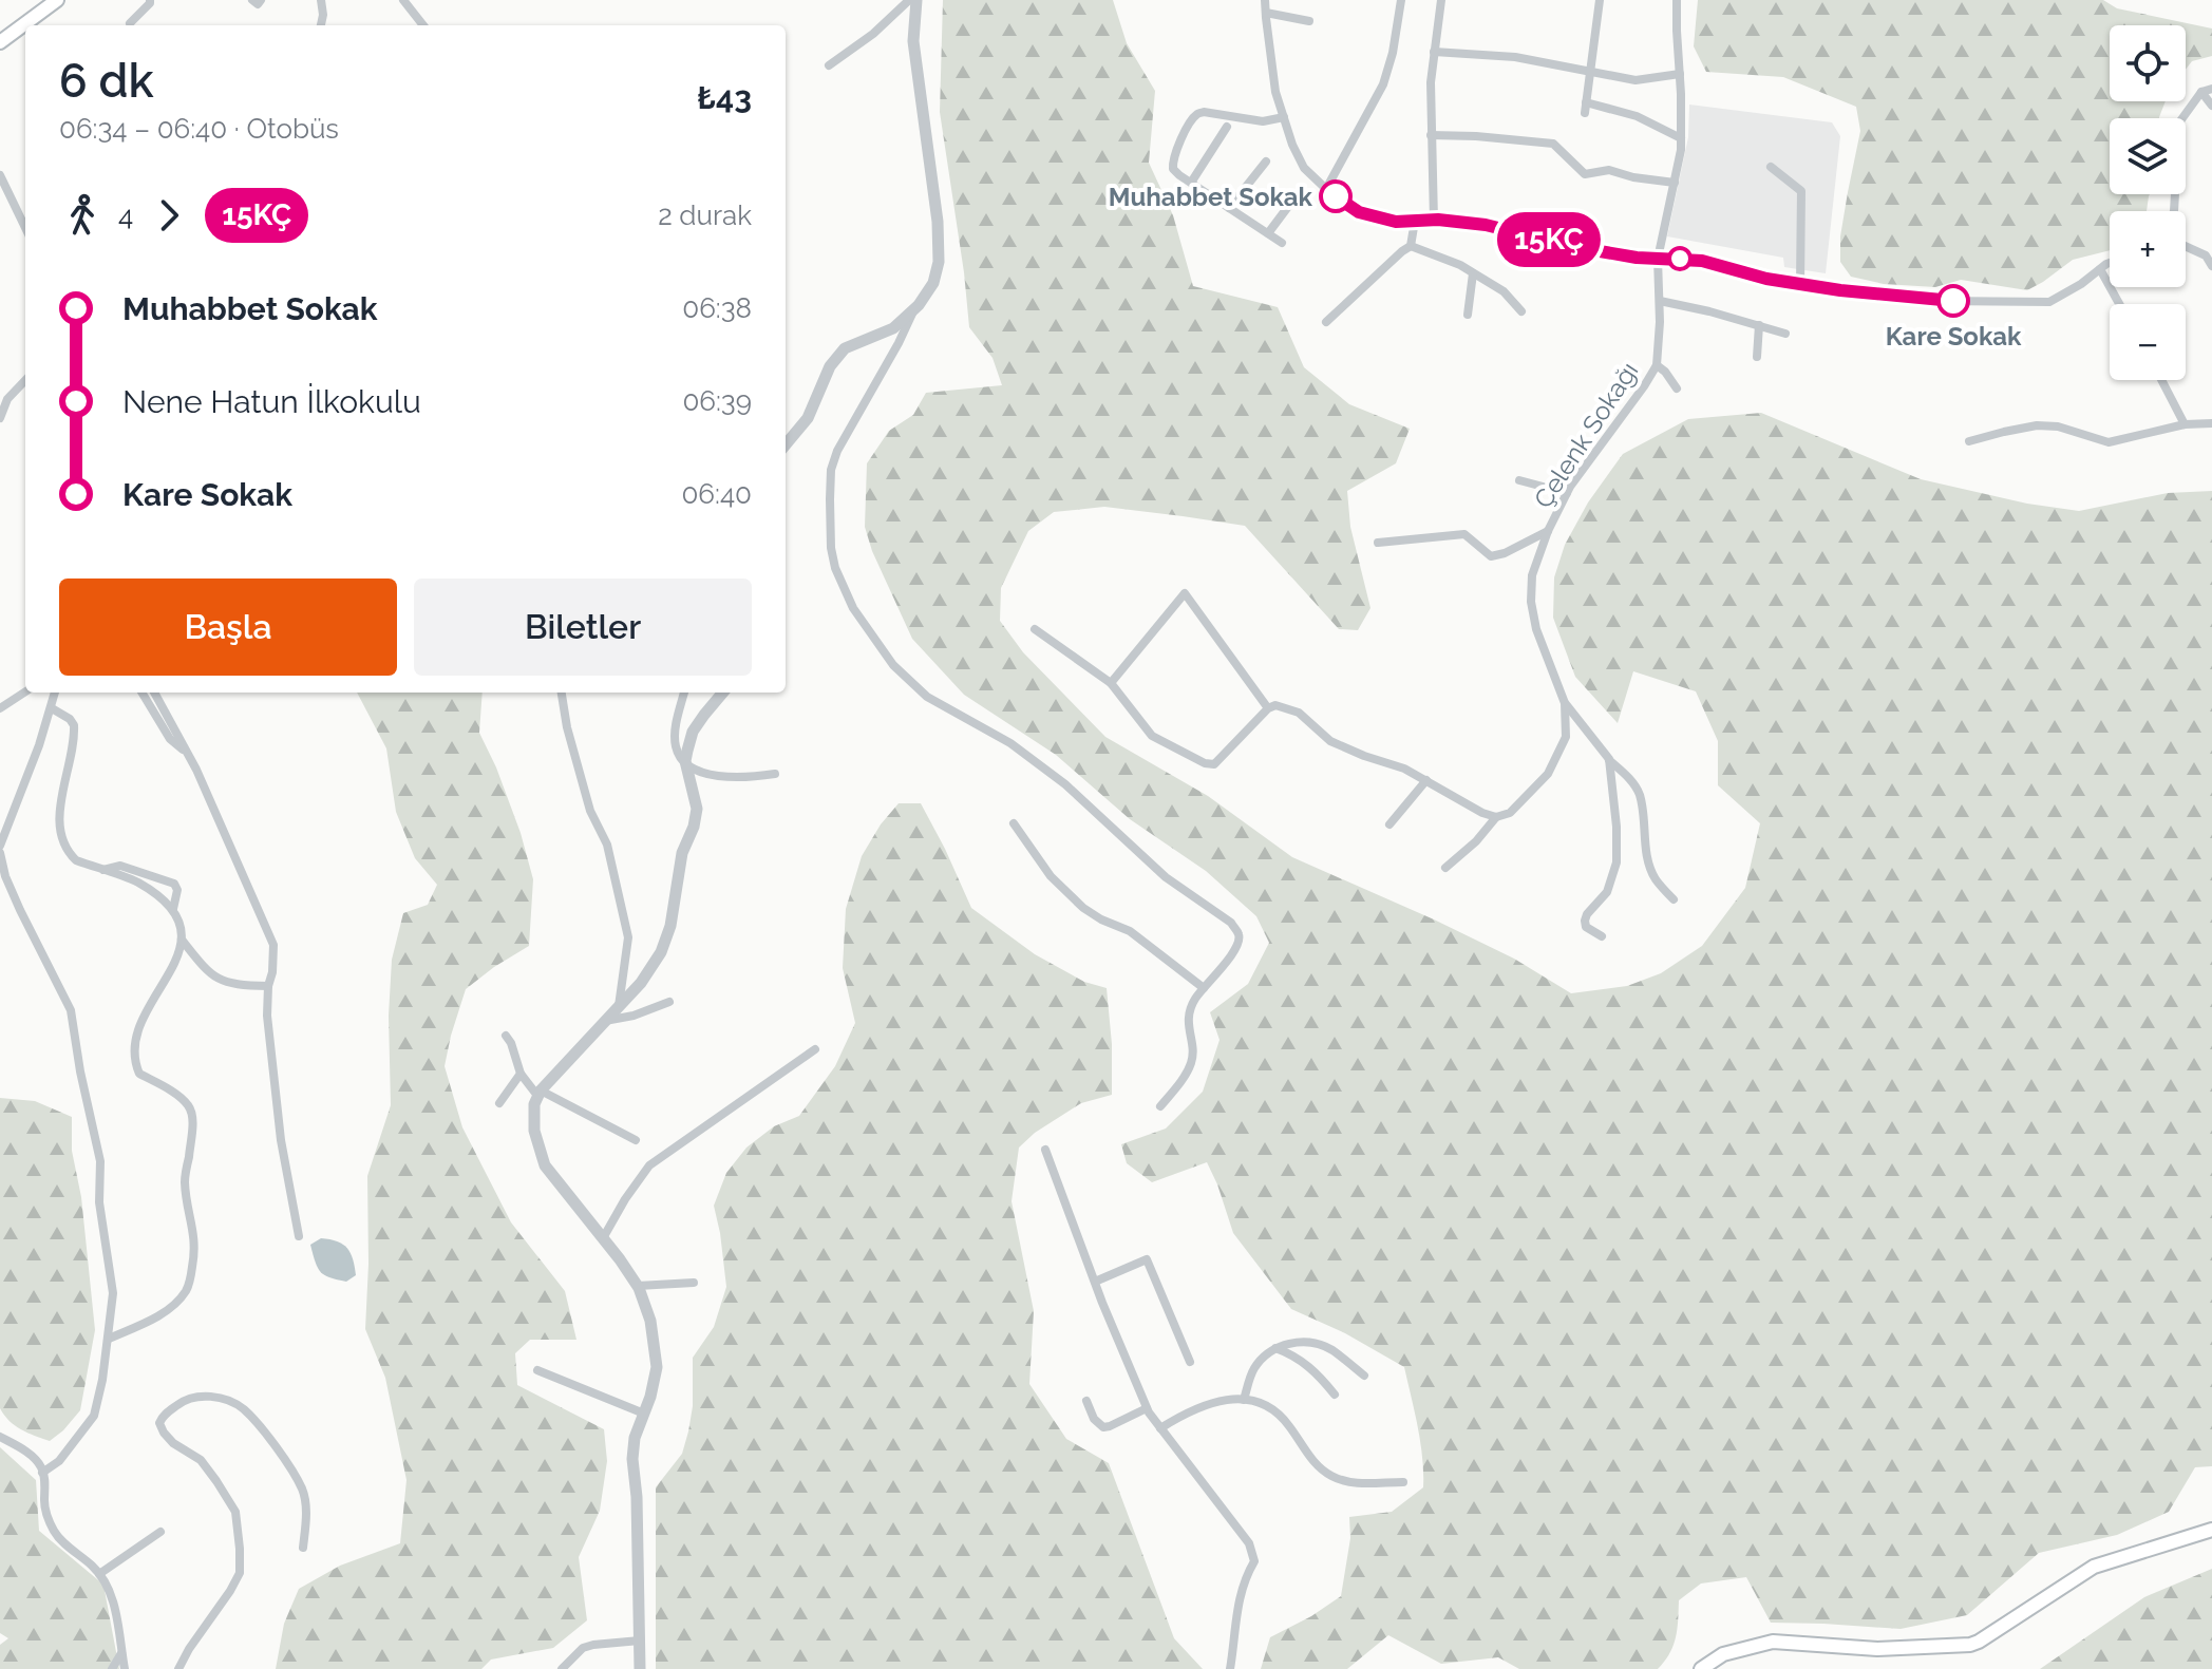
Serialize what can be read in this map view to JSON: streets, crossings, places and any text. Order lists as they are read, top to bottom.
{
  "streets": {
    "street": ["Çelenk Sokağı"]
  },
  "places": ["Muhabbet Sokak", "Kare Sokak"],
  "lines": ["bus line 15KÇ"],
  "page": {
    "on_map": "15KÇ",
    "map_buttons": ["+", "−"],
    "heading": ["6 dk", "06:34 – 06:40 · Otobüs", "₺43"],
    "legs": ["4", "15KÇ", "2 durak"],
    "list": [
      {
        "name": "Muhabbet Sokak",
        "value": "06:38"
      },
      {
        "name": "Nene Hatun İlkokulu",
        "value": "06:39"
      },
      {
        "name": "Kare Sokak",
        "value": "06:40"
      }
    ],
    "buttons": ["Başla", "Biletler"]
  }
}
